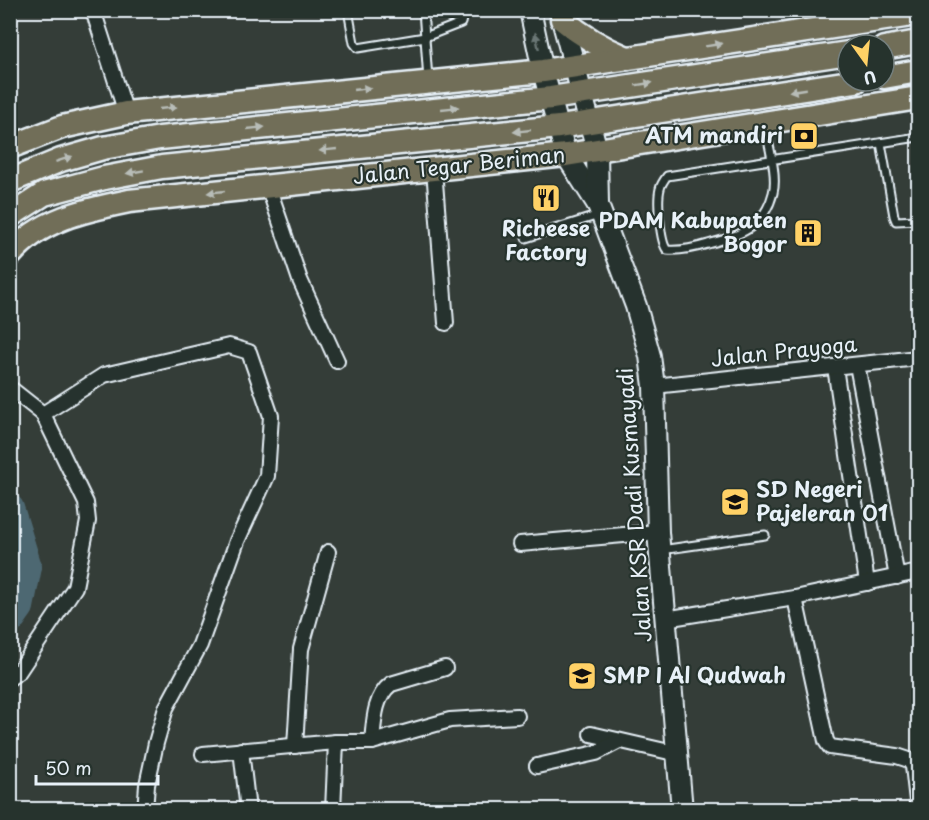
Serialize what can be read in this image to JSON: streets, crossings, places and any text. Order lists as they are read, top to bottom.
{
  "streets": {
    "main road": ["Jalan Tegar Beriman", "Jalan KSR Dadi Kusmayadi"],
    "street": ["Jalan Prayoga"]
  },
  "crossings": [
    ["Jalan Tegar Beriman", "Jalan KSR Dadi Kusmayadi"],
    ["Jalan Prayoga", "Jalan KSR Dadi Kusmayadi"]
  ],
  "places": {
    "bank": ["ATM mandiri"],
    "restaurant": ["Richeese Factory"],
    "building": ["PDAM Kabupaten Bogor"],
    "school or university": ["SD Negeri Pajeleran 01", "SMP I Al Qudwah"]
  },
  "scale_bar": "50 m",
  "north": "bottom"
}
